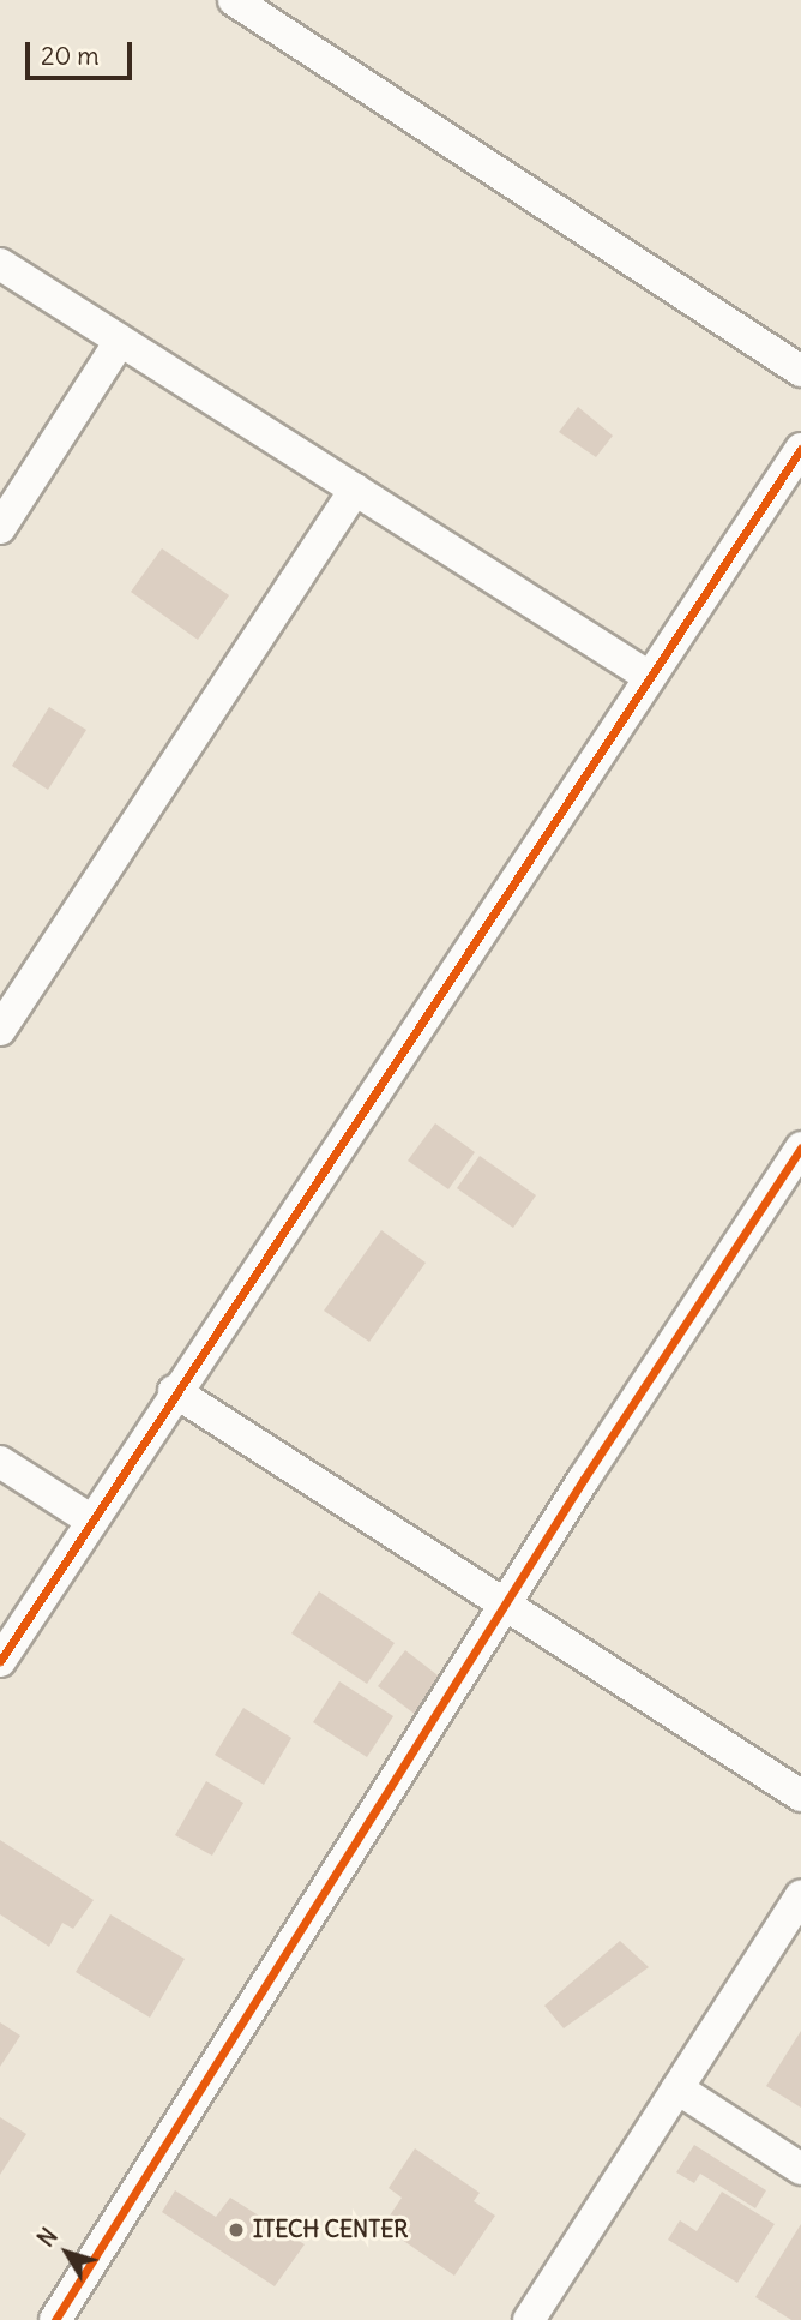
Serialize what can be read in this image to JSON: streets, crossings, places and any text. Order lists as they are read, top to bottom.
{
  "places": ["ITECH CENTER"],
  "scale_bar": "20 m",
  "north": "top left"
}
